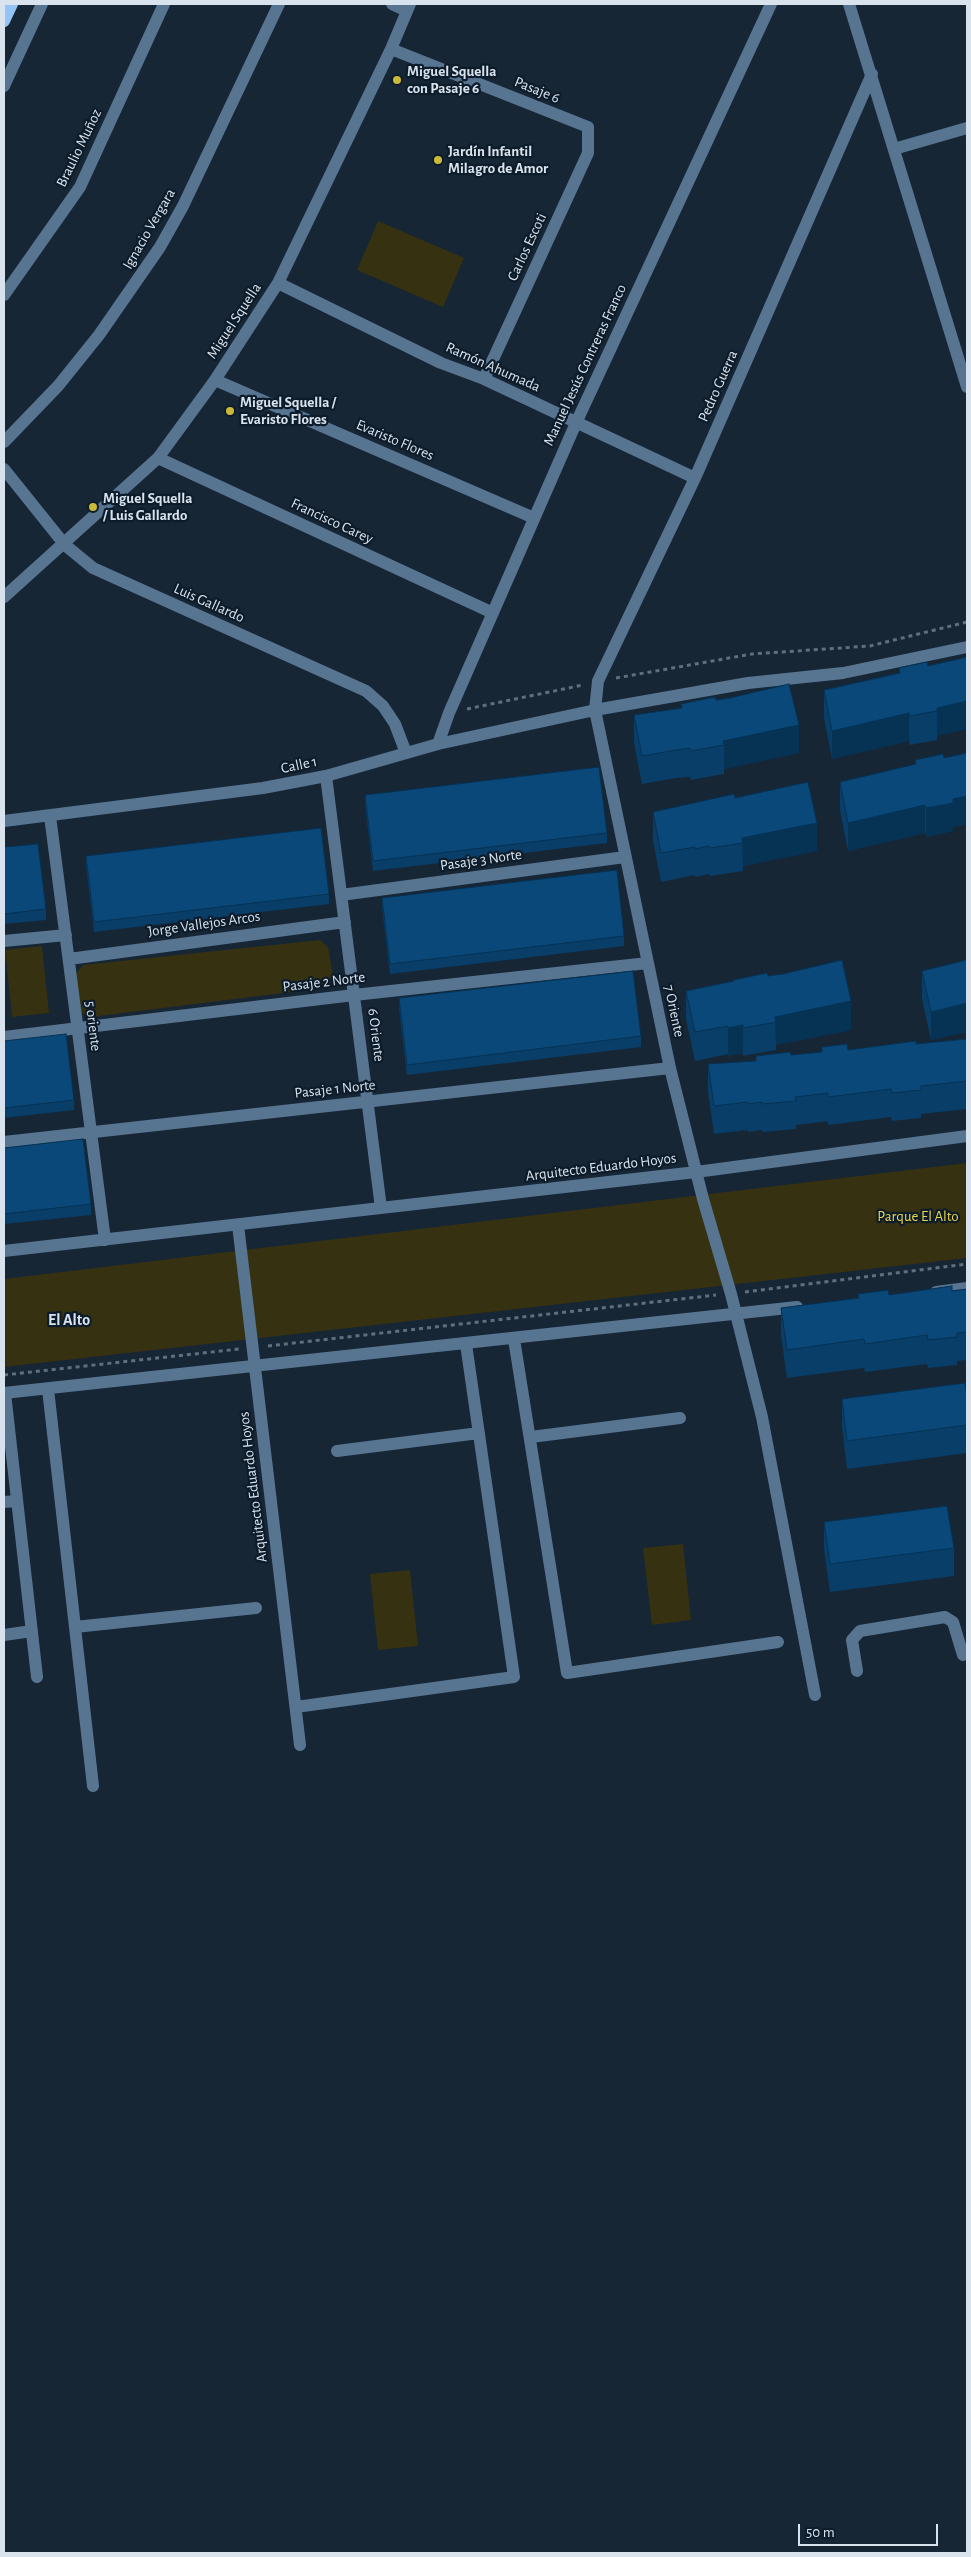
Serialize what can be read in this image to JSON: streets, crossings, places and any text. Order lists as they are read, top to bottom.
{
  "streets": {
    "street": [
      "Pasaje 6",
      "Braulio Muñoz",
      "Ignacio Vergara",
      "Carlos Escoti",
      "Miguel Squella",
      "Manuel Jesús Contreras Franco",
      "Ramón Ahumada",
      "Pedro Guerra",
      "Evaristo Flores",
      "Francisco Carey",
      "Luis Gallardo",
      "Calle 1",
      "Pasaje 3 Norte",
      "Jorge Vallejos Arcos",
      "Pasaje 2 Norte",
      "7 Oriente",
      "5 oriente",
      "6 Oriente",
      "Pasaje 1 Norte",
      "Arquitecto Eduardo Hoyos"
    ]
  },
  "crossings": [
    ["Pasaje 6", "Carlos Escoti"],
    ["Pasaje 6", "Miguel Squella"],
    ["Carlos Escoti", "Ramón Ahumada"],
    ["Miguel Squella", "Ramón Ahumada"],
    ["Miguel Squella", "Evaristo Flores"],
    ["Miguel Squella", "Francisco Carey"],
    ["Miguel Squella", "Luis Gallardo"],
    ["Manuel Jesús Contreras Franco", "Ramón Ahumada"],
    ["Manuel Jesús Contreras Franco", "Evaristo Flores"],
    ["Manuel Jesús Contreras Franco", "Francisco Carey"],
    ["Manuel Jesús Contreras Franco", "Calle 1"],
    ["Ramón Ahumada", "Pedro Guerra"],
    ["Pedro Guerra", "Calle 1"],
    ["Pedro Guerra", "7 Oriente"],
    ["Luis Gallardo", "Calle 1"],
    ["Calle 1", "7 Oriente"],
    ["Calle 1", "5 oriente"],
    ["Calle 1", "6 Oriente"],
    ["Pasaje 3 Norte", "7 Oriente"],
    ["Pasaje 3 Norte", "6 Oriente"],
    ["Jorge Vallejos Arcos", "5 oriente"],
    ["Jorge Vallejos Arcos", "6 Oriente"],
    ["Pasaje 2 Norte", "7 Oriente"],
    ["Pasaje 2 Norte", "5 oriente"],
    ["Pasaje 2 Norte", "6 Oriente"],
    ["7 Oriente", "Pasaje 1 Norte"],
    ["7 Oriente", "Arquitecto Eduardo Hoyos"],
    ["5 oriente", "Pasaje 1 Norte"],
    ["5 oriente", "Arquitecto Eduardo Hoyos"],
    ["6 Oriente", "Pasaje 1 Norte"],
    ["6 Oriente", "Arquitecto Eduardo Hoyos"]
  ],
  "districts": ["El Alto"],
  "parks": ["Parque El Alto"],
  "places": [
    "Miguel Squella con Pasaje 6",
    "Jardín Infantil Milagro de Amor",
    "Miguel Squella / Evaristo Flores",
    "Miguel Squella / Luis Gallardo"
  ],
  "scale_bar": "50 m"
}
